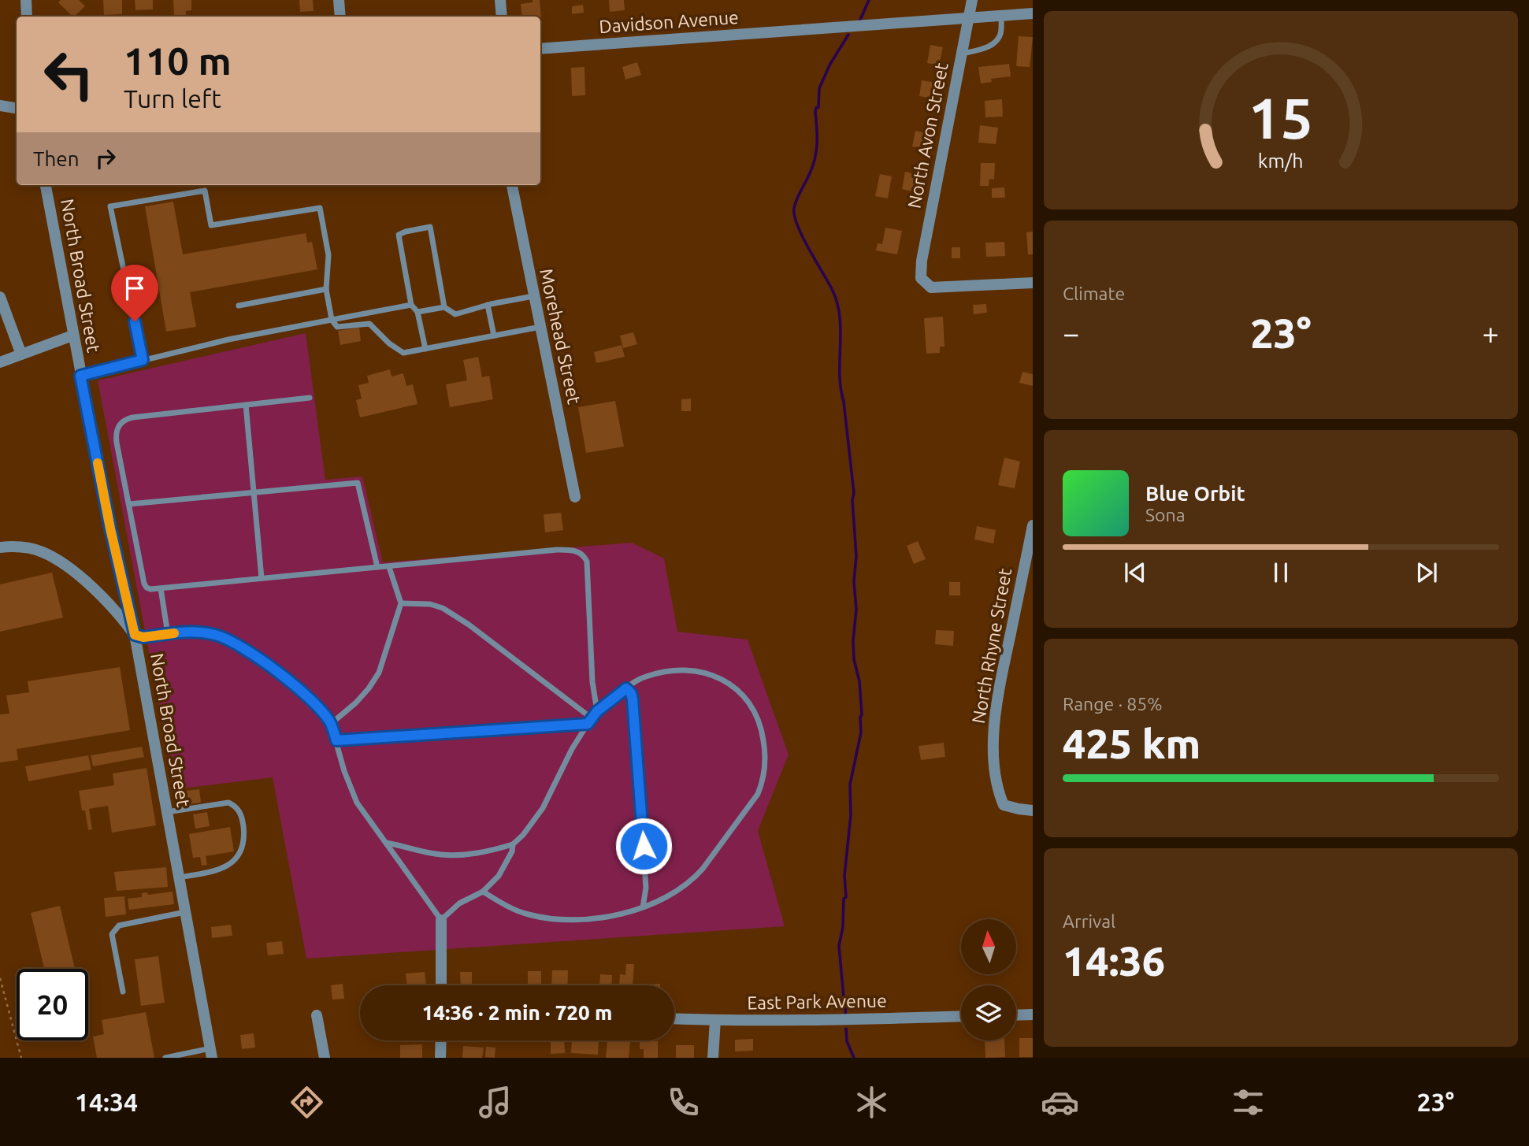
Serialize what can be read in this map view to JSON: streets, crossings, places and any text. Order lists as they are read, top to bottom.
{
  "streets": {
    "street": [
      "Davidson Avenue",
      "North Avon Street",
      "North Broad Street",
      "Morehead Street",
      "North Rhyne Street",
      "East Park Avenue"
    ]
  },
  "crossings": [
    ["Davidson Avenue", "North Avon Street"]
  ],
  "north": "top",
  "page": {
    "turn": ["110 m", "Turn left"],
    "then": "Then",
    "tile": [
      "Climate",
      ["Range · 85%", "425 km"],
      ["Arrival", "14:36"]
    ],
    "heat": ["−", "23°", "+"],
    "song": ["Blue Orbit", "Sona"],
    "limit": "20",
    "trip": "14:36 · 2 min · 720 m",
    "tabs": ["14:34", "23°"],
    "gauge": ["15", "km/h"]
  }
}
